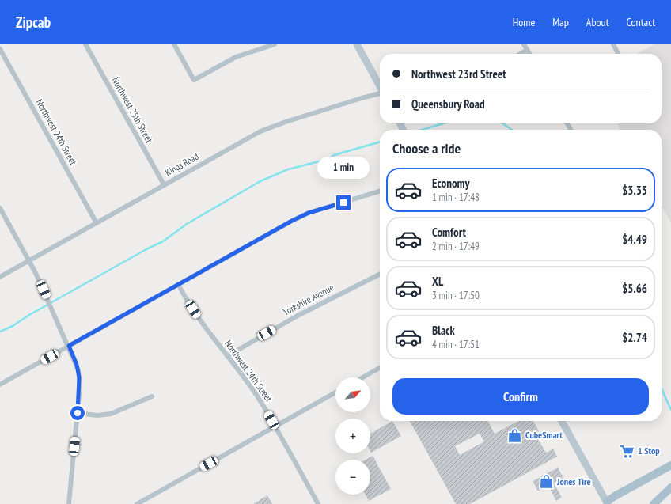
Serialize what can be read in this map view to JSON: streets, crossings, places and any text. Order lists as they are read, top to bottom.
{
  "streets": {
    "street": [
      "Northwest 25th Street",
      "Northwest 24th Street",
      "Kings Road",
      "Yorkshire Avenue"
    ]
  },
  "crossings": [
    ["Northwest 25th Street", "Kings Road"],
    ["Northwest 24th Street", "Kings Road"],
    ["Northwest 24th Street", "Yorkshire Avenue"]
  ],
  "places": {
    "shop": ["CubeSmart", "Jones Tire"],
    "supermarket": ["1 Stop"]
  },
  "north": "top right",
  "page": {
    "header": "Zipcab",
    "nav": [
      "Home",
      "Map",
      "About",
      "Contact"
    ],
    "banner": ["Northwest 23rd Street", "Queensbury Road"],
    "heading": "Choose a ride",
    "bubble": "1 min",
    "list": [
      {
        "name": "Economy",
        "note": "1 min · 17:48",
        "value": "$3.33"
      },
      {
        "name": "Comfort",
        "note": "2 min · 17:49",
        "value": "$4.49"
      },
      {
        "name": "XL",
        "note": "3 min · 17:50",
        "value": "$5.66"
      },
      {
        "name": "Black",
        "note": "4 min · 17:51",
        "value": "$2.74"
      }
    ],
    "buttons": "Confirm",
    "map_buttons": ["+", "−"]
  }
}
